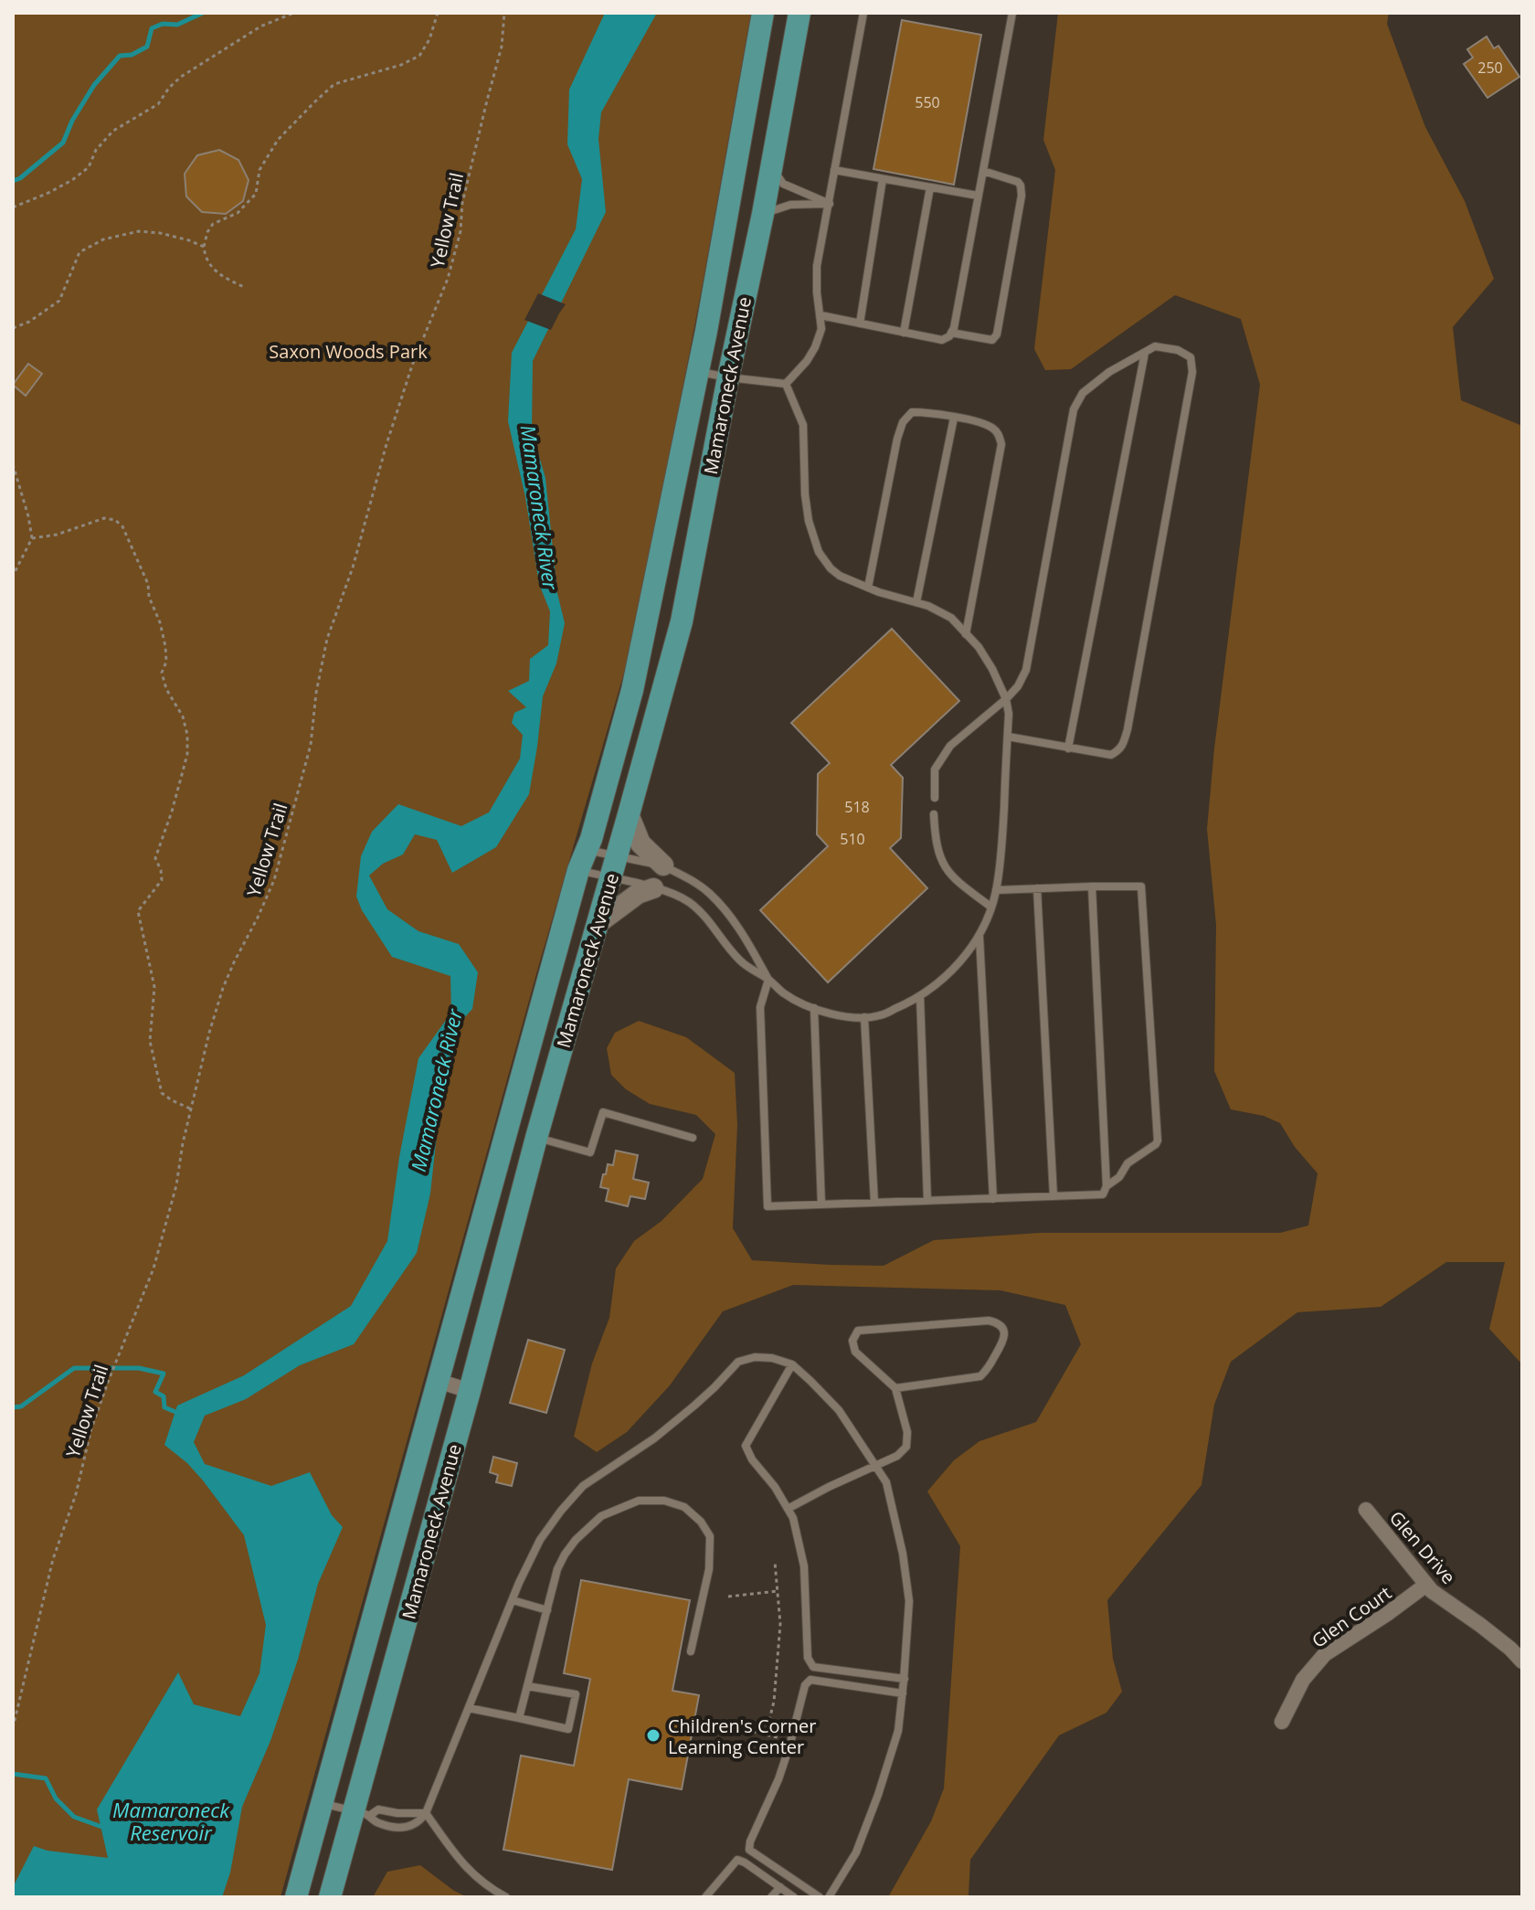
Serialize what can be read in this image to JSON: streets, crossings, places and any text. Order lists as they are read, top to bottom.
{
  "streets": {
    "main road": ["Mamaroneck Avenue"],
    "street": ["Glen Drive", "Glen Court"],
    "path": ["Yellow Trail"]
  },
  "crossings": [
    ["Glen Drive", "Glen Court"]
  ],
  "water": ["Mamaroneck River", "Mamaroneck Reservoir"],
  "parks": ["Saxon Woods Park"],
  "places": ["Children's Corner Learning Center"],
  "house_numbers": [
    "250",
    "550",
    "518",
    "510"
  ]
}
